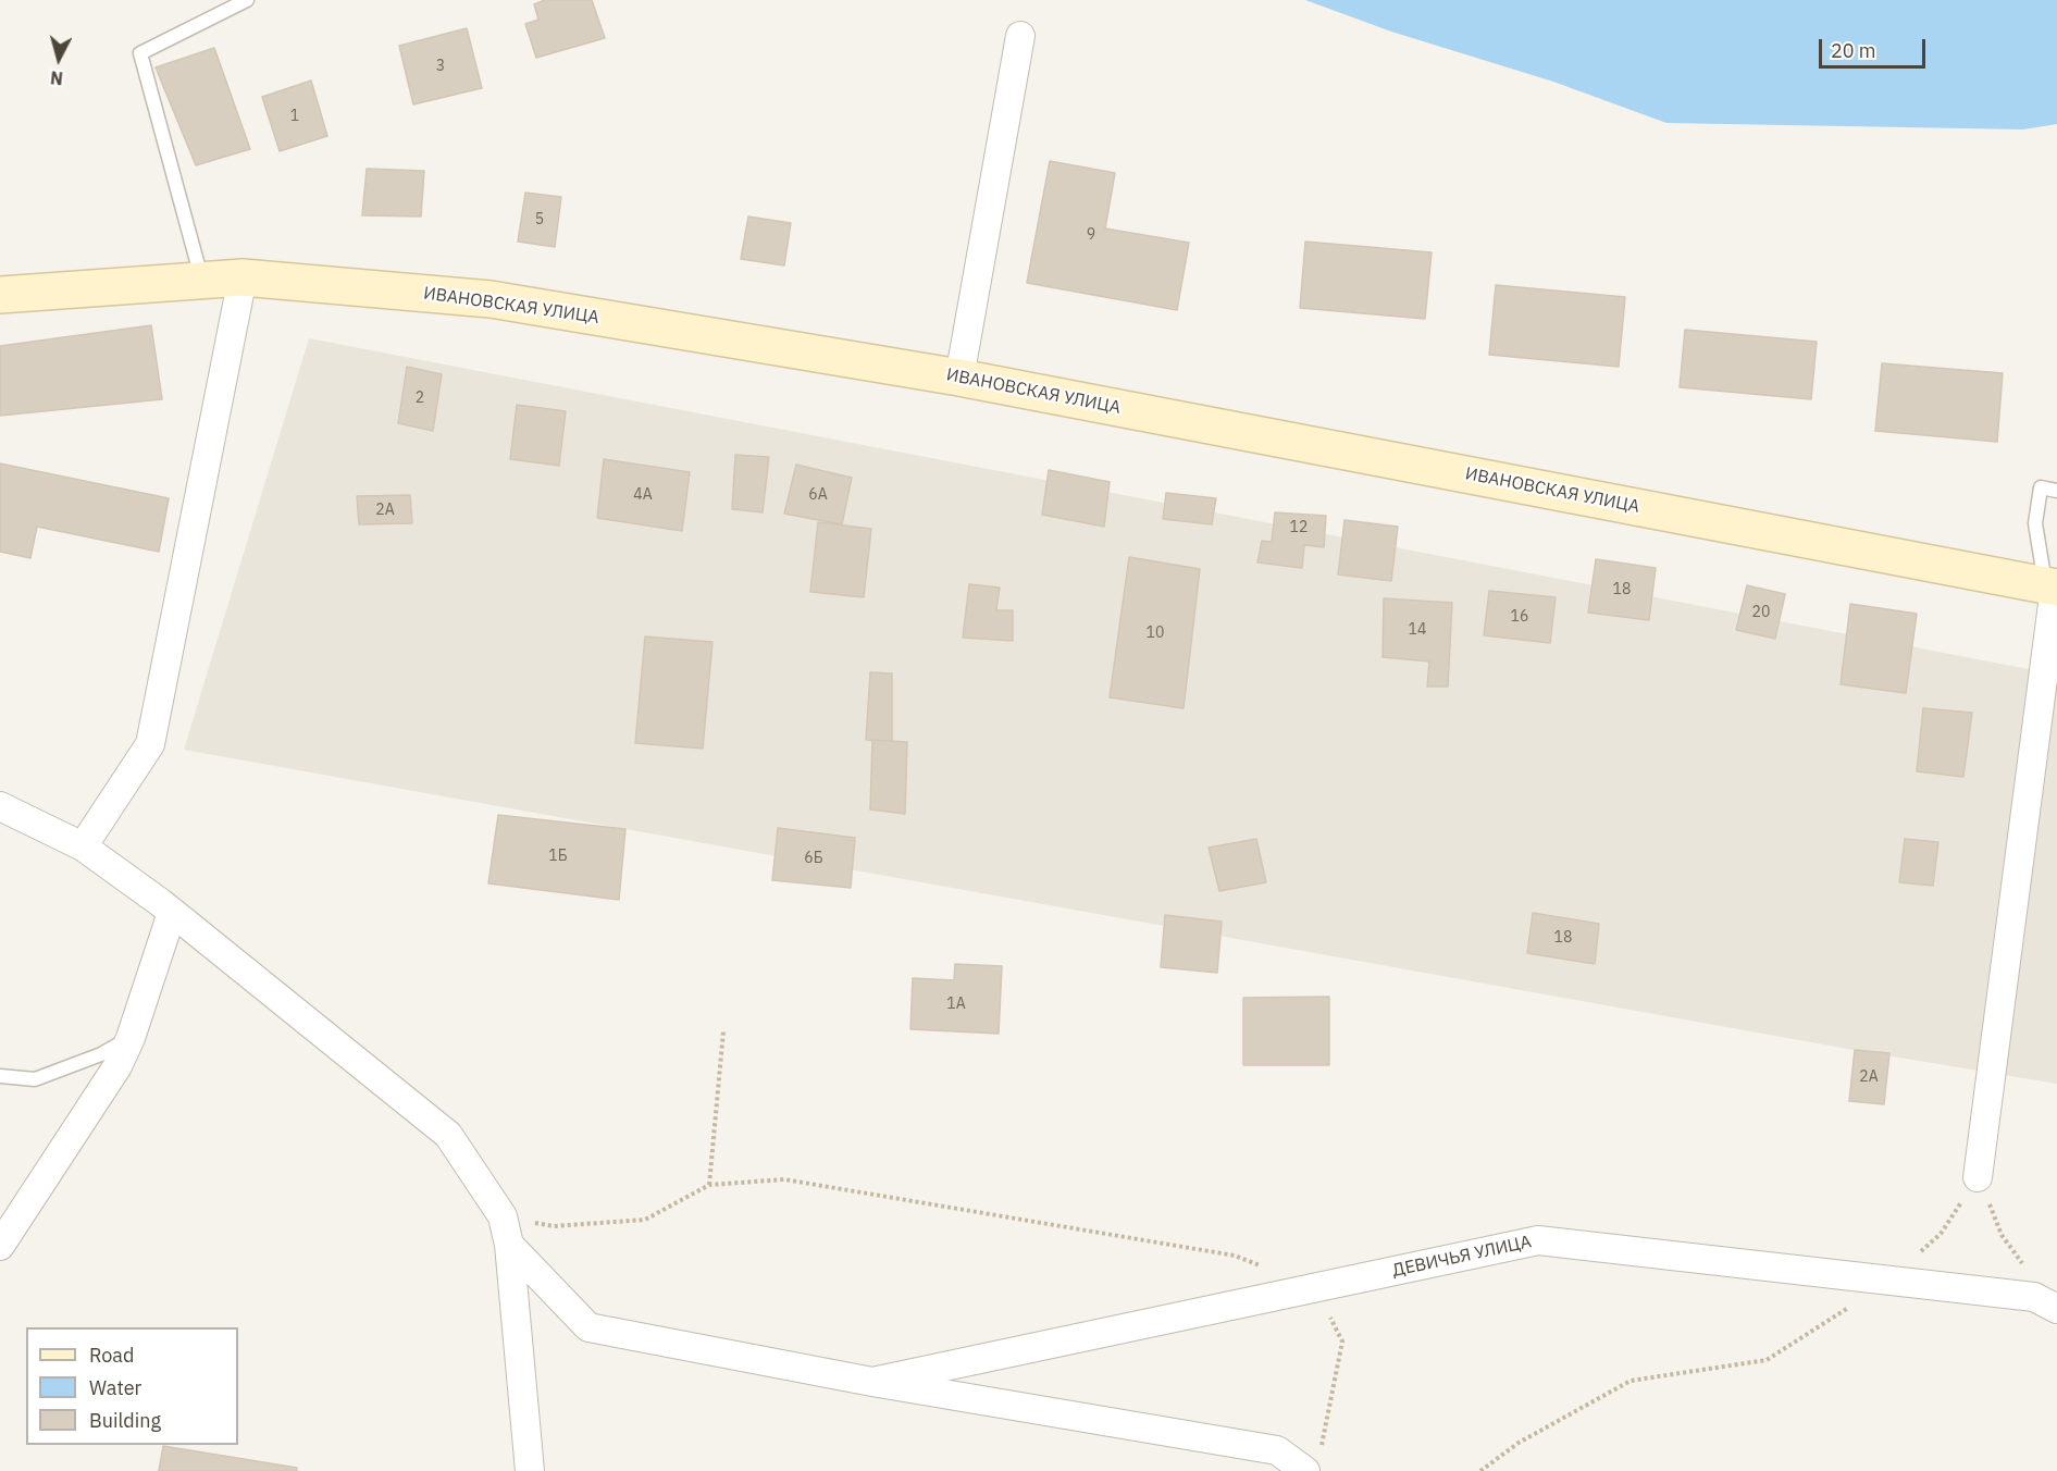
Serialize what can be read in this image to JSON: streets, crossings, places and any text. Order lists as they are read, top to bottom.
{
  "streets": {
    "main road": ["ИВАНОВСКАЯ УЛИЦА"],
    "street": ["ДЕВИЧЬЯ УЛИЦА"]
  },
  "house_numbers": [
    "3",
    "1",
    "5",
    "9",
    "2",
    "4А",
    "6А",
    "2А",
    "12",
    "18",
    "20",
    "16",
    "14",
    "10",
    "1Б",
    "6Б",
    "18",
    "1А",
    "2А"
  ],
  "legend": ["Road", "Water", "Building"],
  "scale_bar": "20 m",
  "north": "bottom"
}
